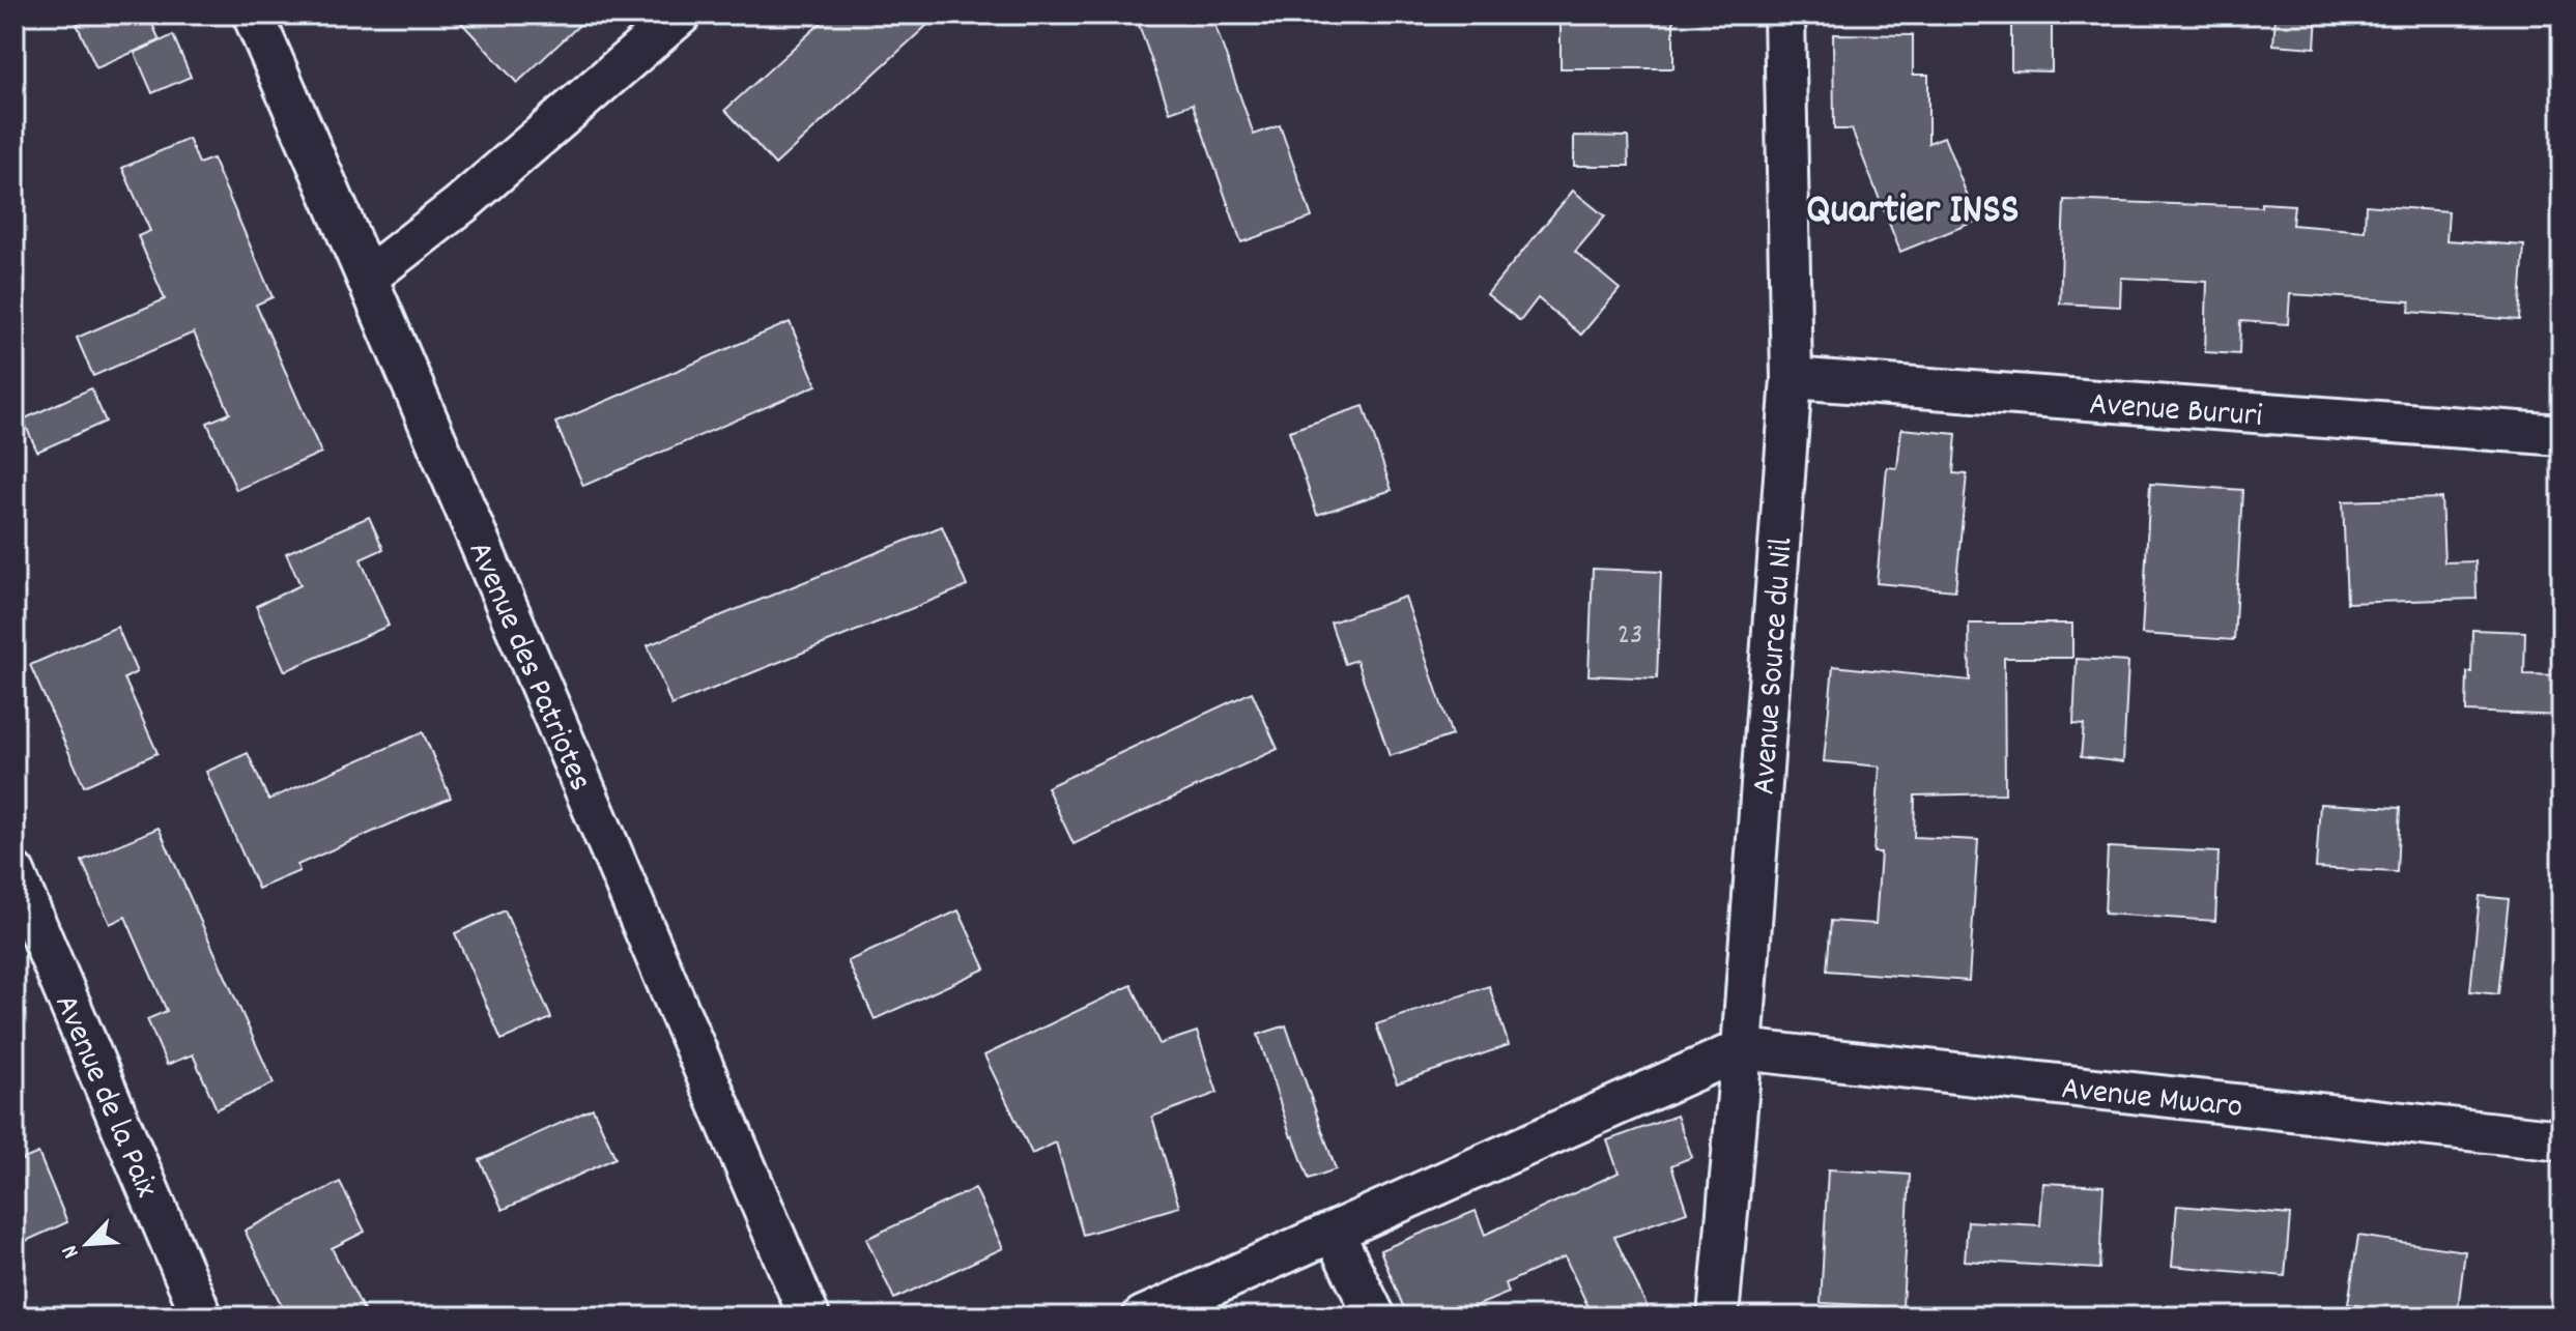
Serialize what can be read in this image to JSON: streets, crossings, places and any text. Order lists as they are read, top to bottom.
{
  "streets": {
    "street": [
      "Avenue Bururi",
      "Avenue des Patriotes",
      "Avenue Source du Nil",
      "Avenue de la Paix",
      "Avenue Mwaro"
    ]
  },
  "crossings": [
    ["Avenue Bururi", "Avenue Source du Nil"],
    ["Avenue Source du Nil", "Avenue Mwaro"]
  ],
  "districts": ["Quartier INSS"],
  "house_numbers": ["23"],
  "north": "bottom left"
}
